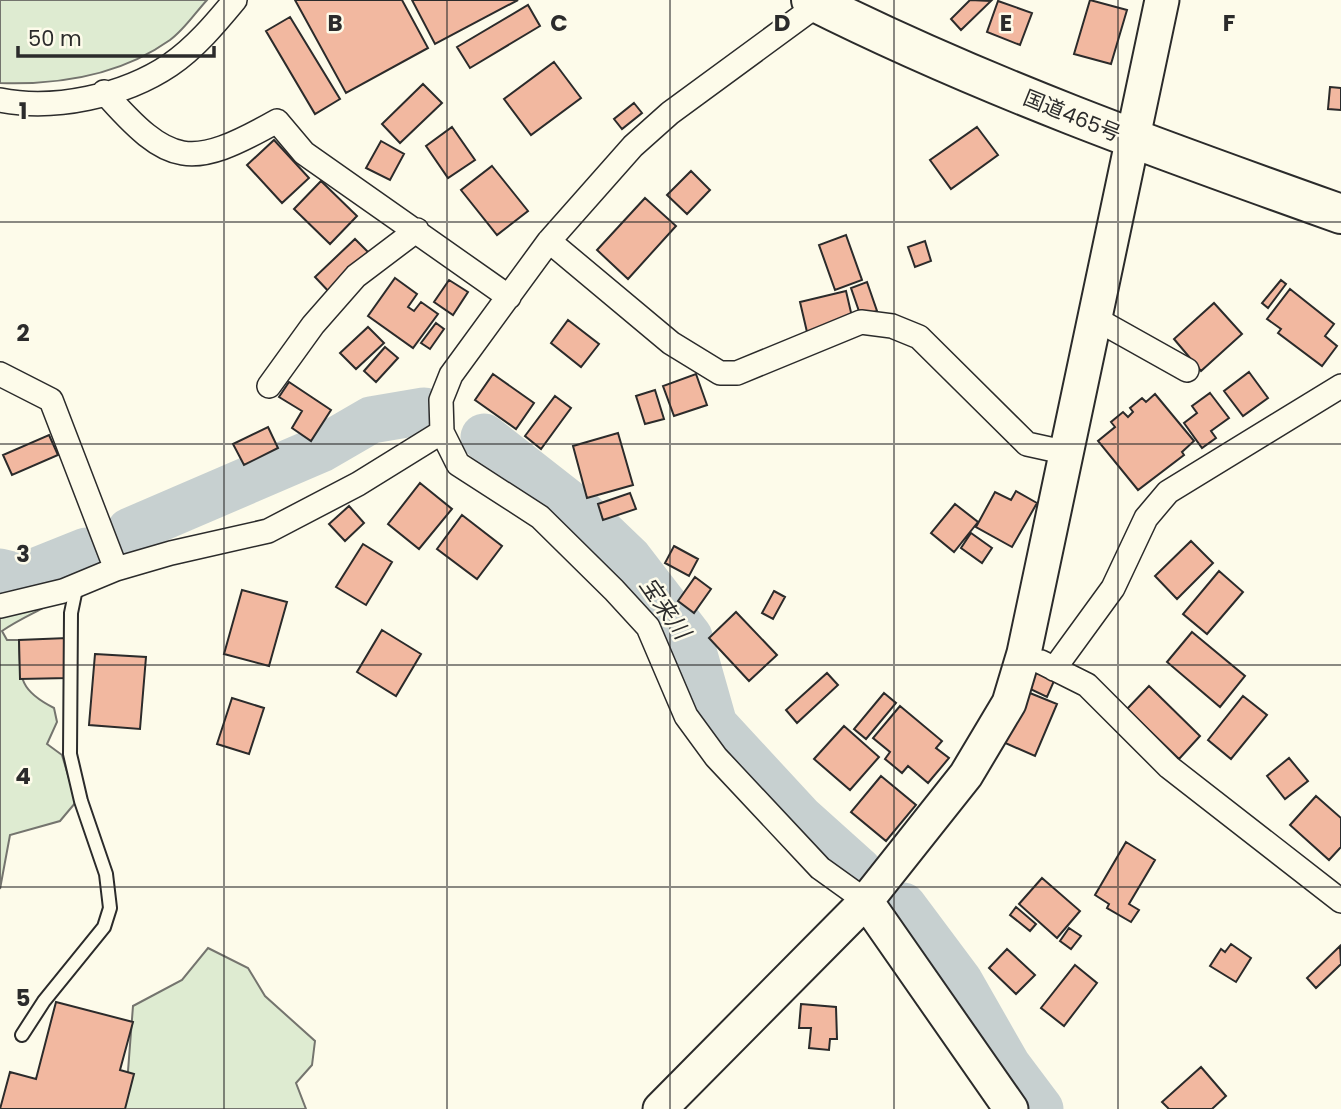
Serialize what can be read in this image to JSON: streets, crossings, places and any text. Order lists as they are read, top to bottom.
{
  "streets": {
    "highway": ["国道465号"]
  },
  "water": ["宝来川"],
  "scale_bar": "50 m",
  "grid": {
    "columns": [
      "B",
      "C",
      "D",
      "E",
      "F"
    ],
    "rows": [
      "1",
      "2",
      "3",
      "4",
      "5"
    ]
  }
}
